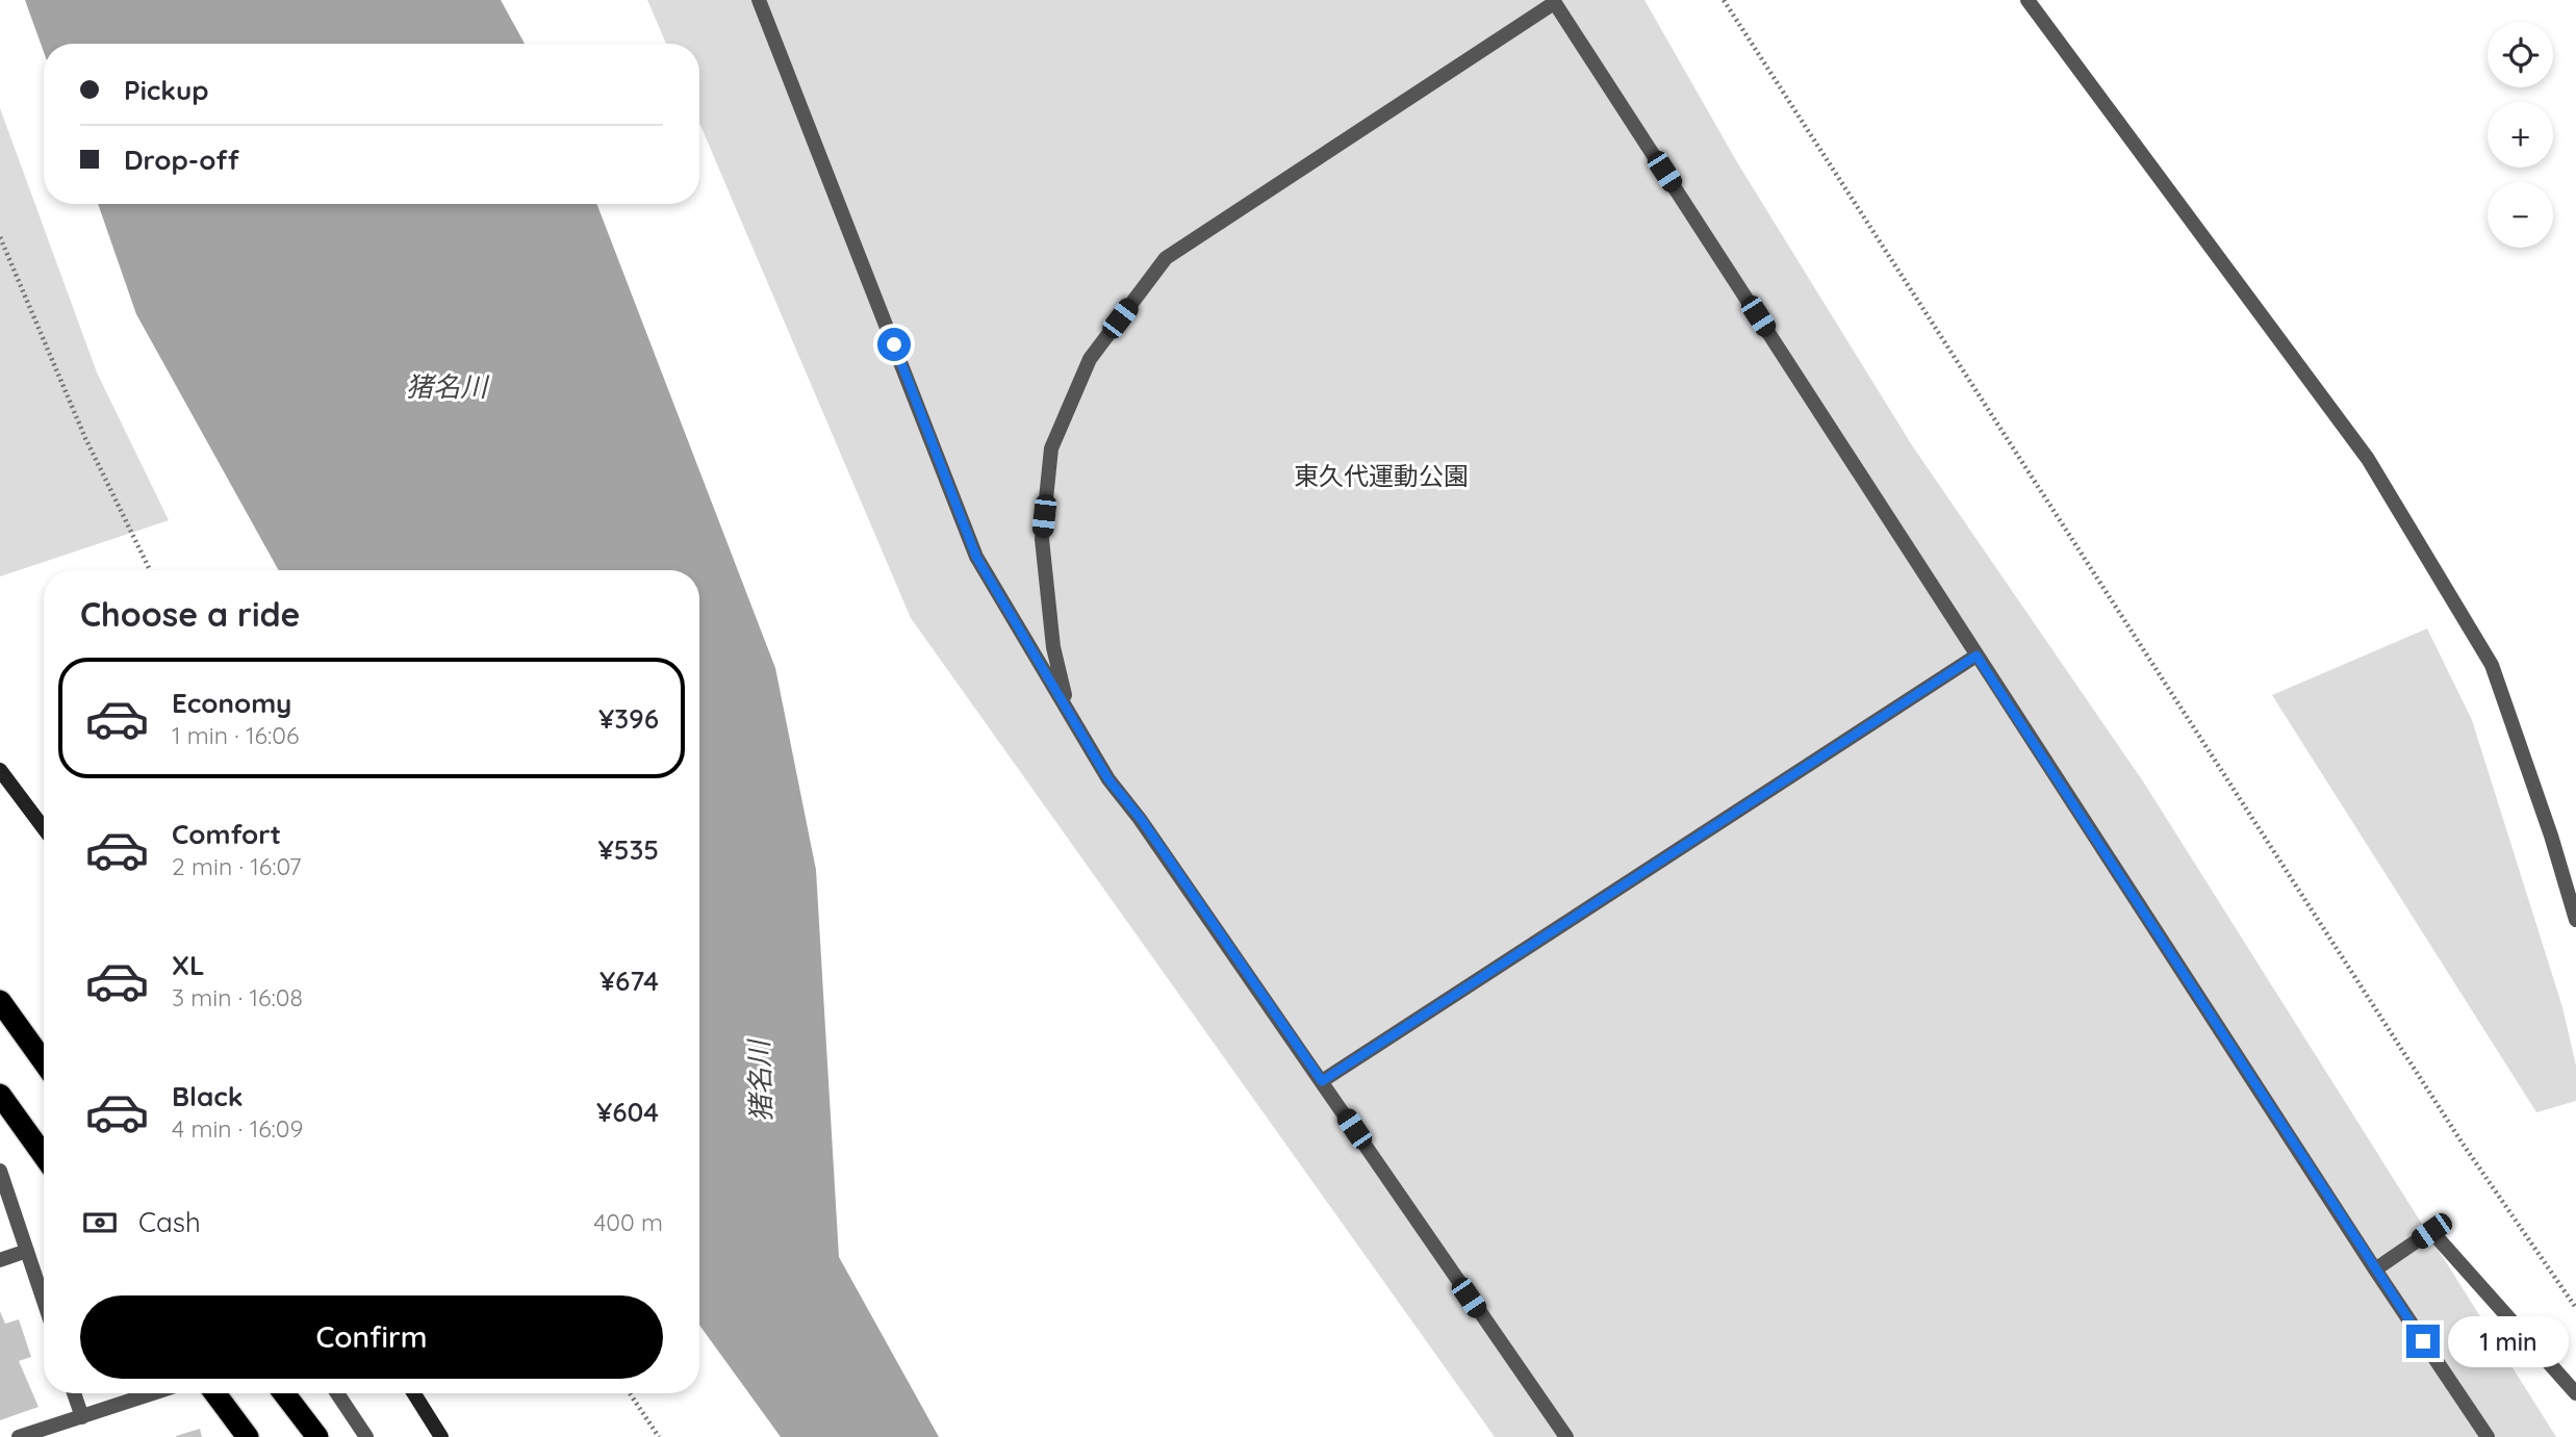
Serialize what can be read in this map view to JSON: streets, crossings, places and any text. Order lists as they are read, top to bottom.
{
  "water": ["猪名川"],
  "parks": ["東久代運動公園"],
  "page": {
    "map_buttons": ["+", "−"],
    "banner": ["Pickup", "Drop-off"],
    "heading": "Choose a ride",
    "list": [
      {
        "name": "Economy",
        "note": "1 min · 16:06",
        "value": "¥396"
      },
      {
        "name": "Comfort",
        "note": "2 min · 16:07",
        "value": "¥535"
      },
      {
        "name": "XL",
        "note": "3 min · 16:08",
        "value": "¥674"
      },
      {
        "name": "Black",
        "note": "4 min · 16:09",
        "value": "¥604"
      }
    ],
    "pay": ["Cash", "400 m"],
    "buttons": "Confirm",
    "bubble": "1 min"
  }
}
